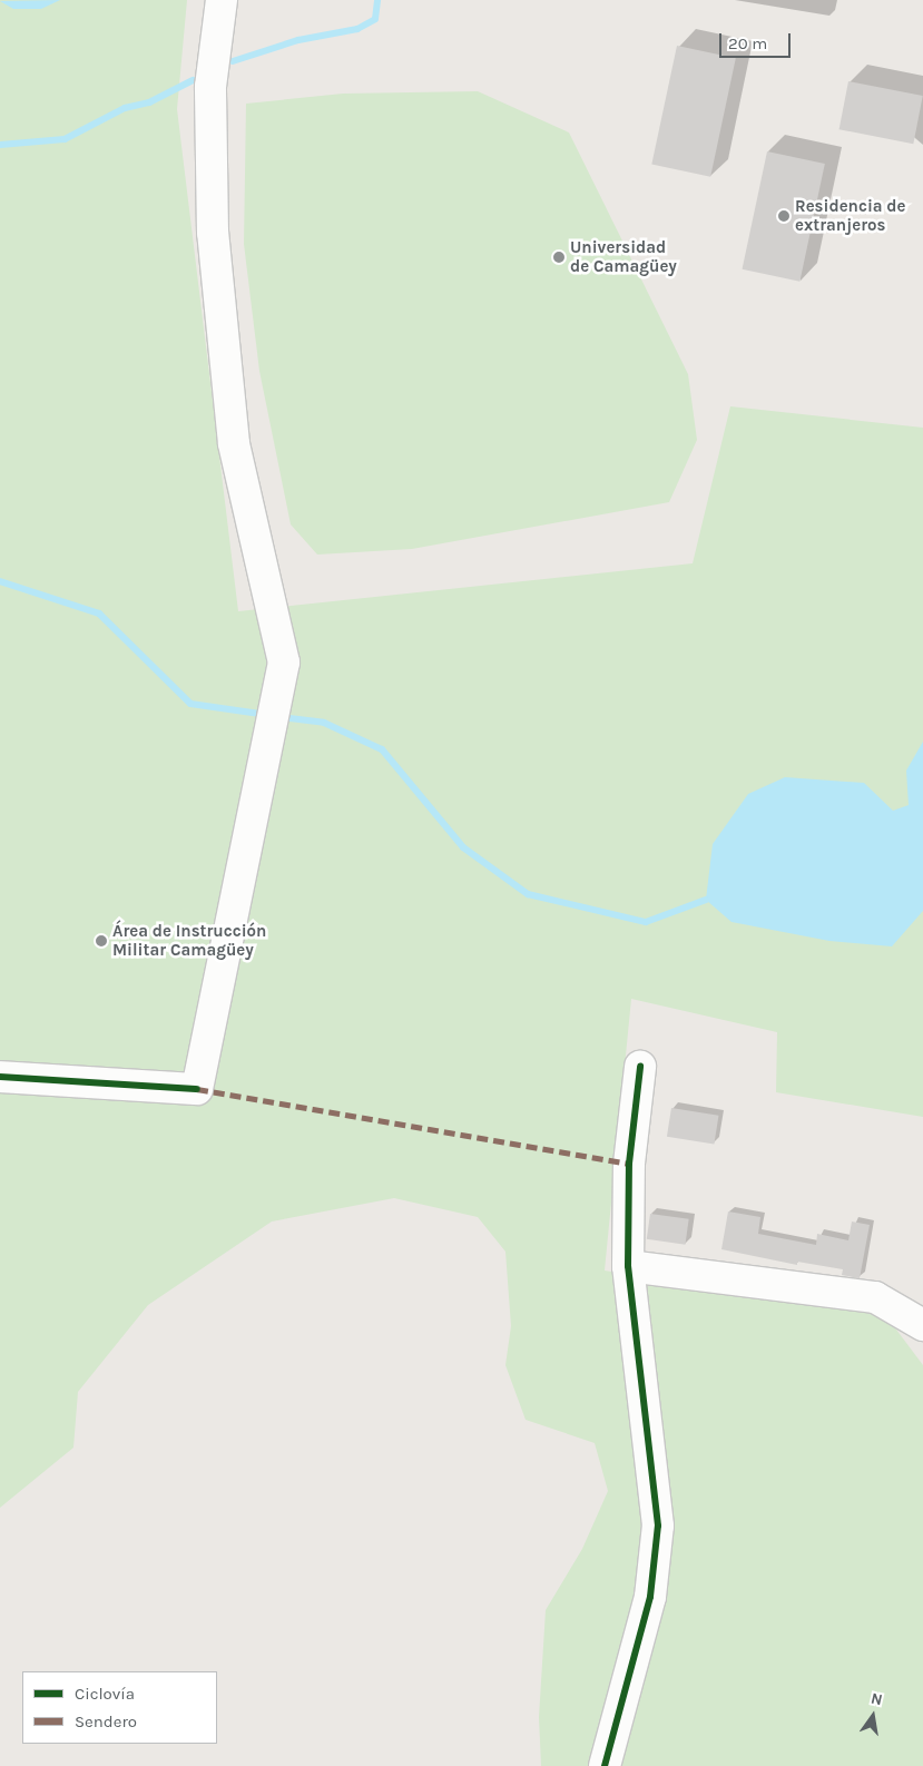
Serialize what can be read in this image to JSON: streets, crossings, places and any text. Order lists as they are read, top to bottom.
{
  "places": ["Residencia de extranjeros", "Universidad de Camagüey", "Área de Instrucción Militar Camagüey"],
  "legend": ["Ciclovía", "Sendero"],
  "scale_bar": "20 m",
  "north": "top"
}
